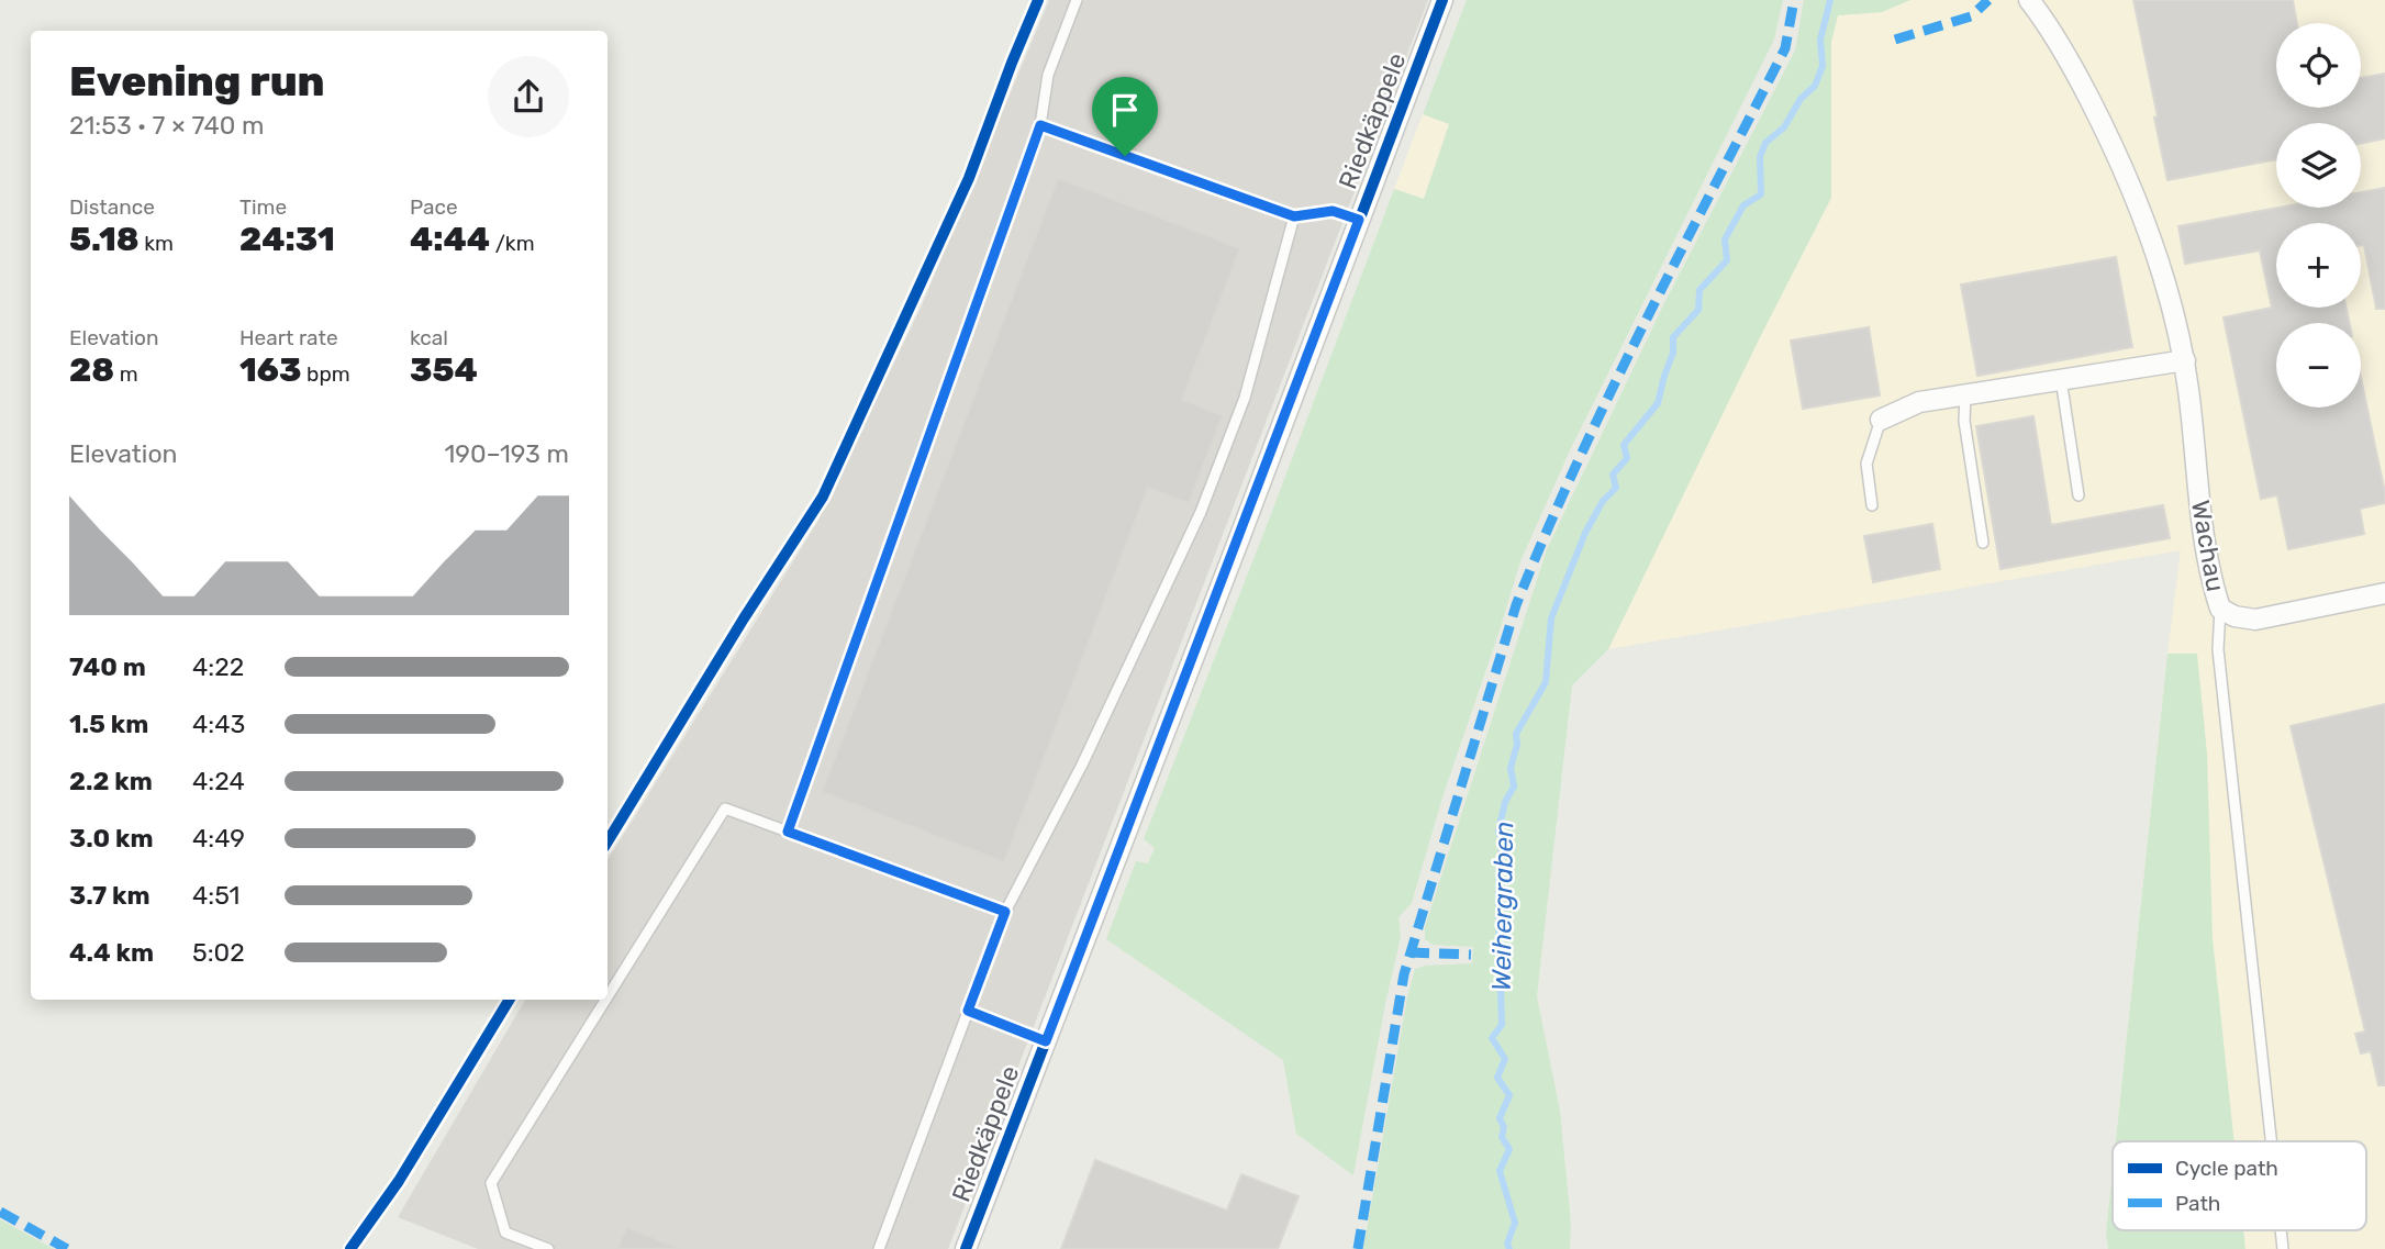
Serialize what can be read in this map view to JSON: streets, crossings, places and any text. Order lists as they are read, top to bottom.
{
  "streets": {
    "street": ["Riedkäppele", "Wachau"]
  },
  "water": ["Weihergraben"],
  "legend": ["Cycle path", "Path"],
  "page": {
    "map_buttons": ["+", "−"],
    "heading": ["Evening run", "21:53 · 7 × 740 m"],
    "stats": [
      ["Distance", "5.18 km"],
      ["Time", "24:31"],
      ["Pace", "4:44 /km"],
      ["Elevation", "28 m"],
      ["Heart rate", "163 bpm"],
      ["kcal", "354"]
    ],
    "chart": ["Elevation", "190–193 m"],
    "list": [
      {
        "name": "740 m",
        "note": "4:22"
      },
      {
        "name": "1.5 km",
        "note": "4:43"
      },
      {
        "name": "2.2 km",
        "note": "4:24"
      },
      {
        "name": "3.0 km",
        "note": "4:49"
      },
      {
        "name": "3.7 km",
        "note": "4:51"
      },
      {
        "name": "4.4 km",
        "note": "5:02"
      }
    ]
  }
}
